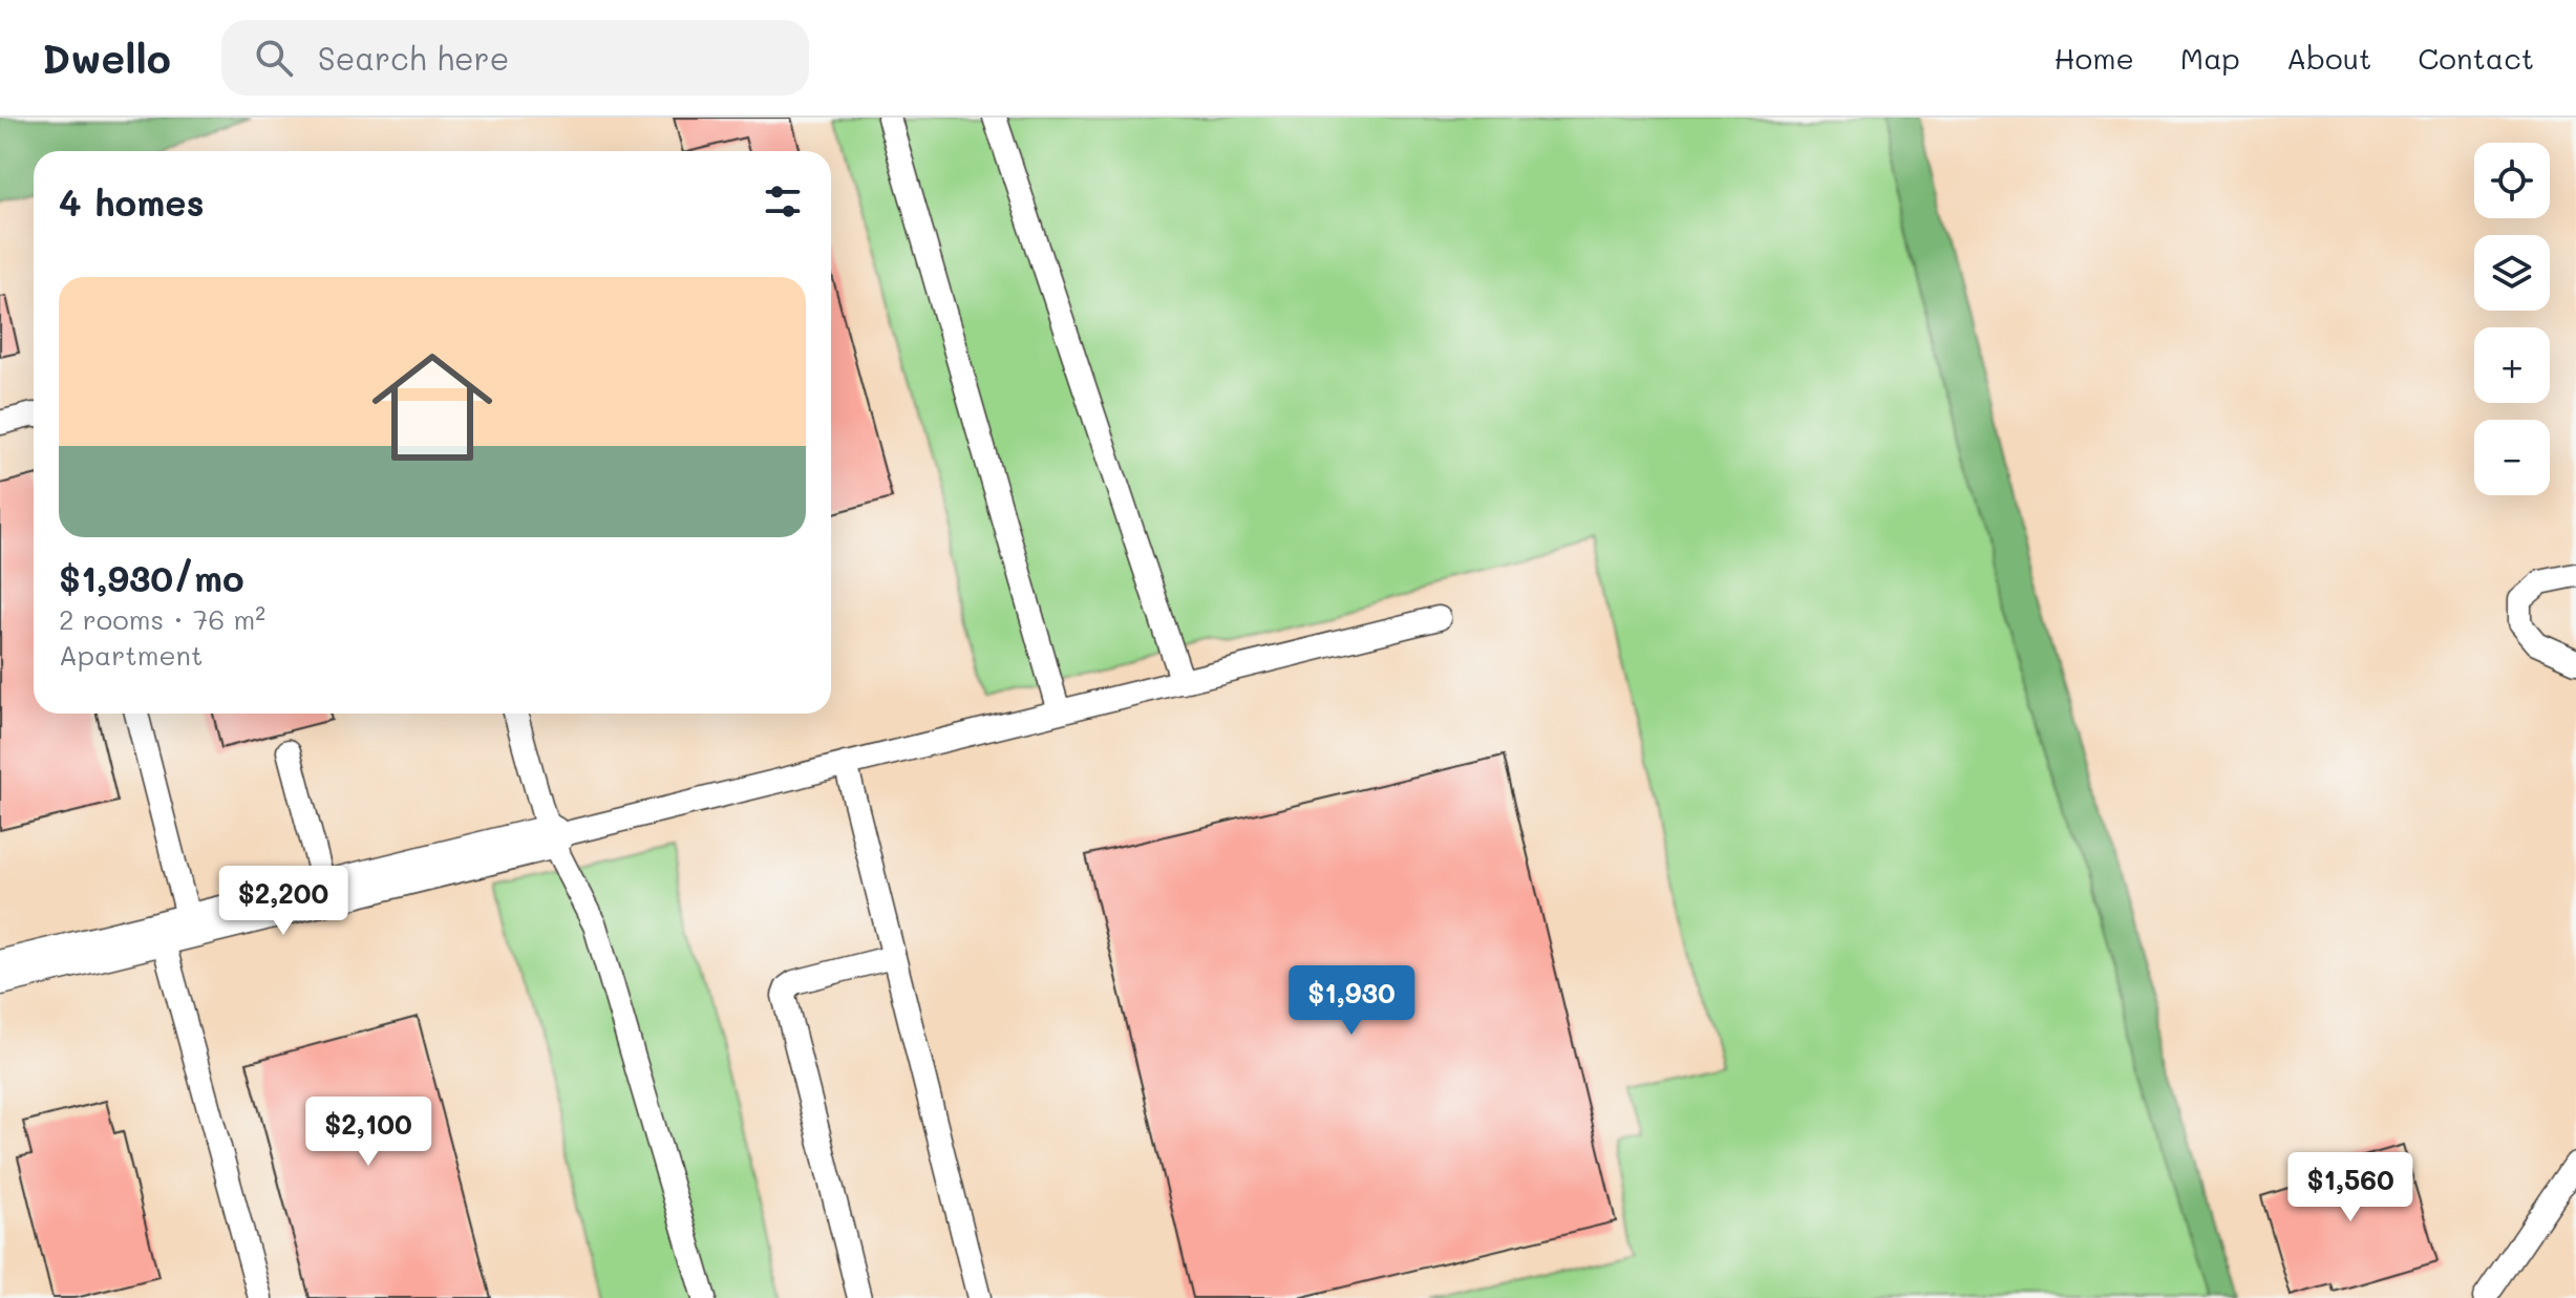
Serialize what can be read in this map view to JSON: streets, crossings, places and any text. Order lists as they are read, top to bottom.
{
  "page": {
    "header": "Dwello",
    "search": "Search here",
    "nav": [
      "Home",
      "Map",
      "About",
      "Contact"
    ],
    "map_buttons": ["+", "−"],
    "heading": "4 homes",
    "list": [
      {
        "name": "$1,930/mo",
        "note": "2 rooms · 76 m² · Apartment"
      }
    ],
    "price": [
      "$2,200",
      "$1,930",
      "$2,100",
      "$1,560"
    ]
  }
}
